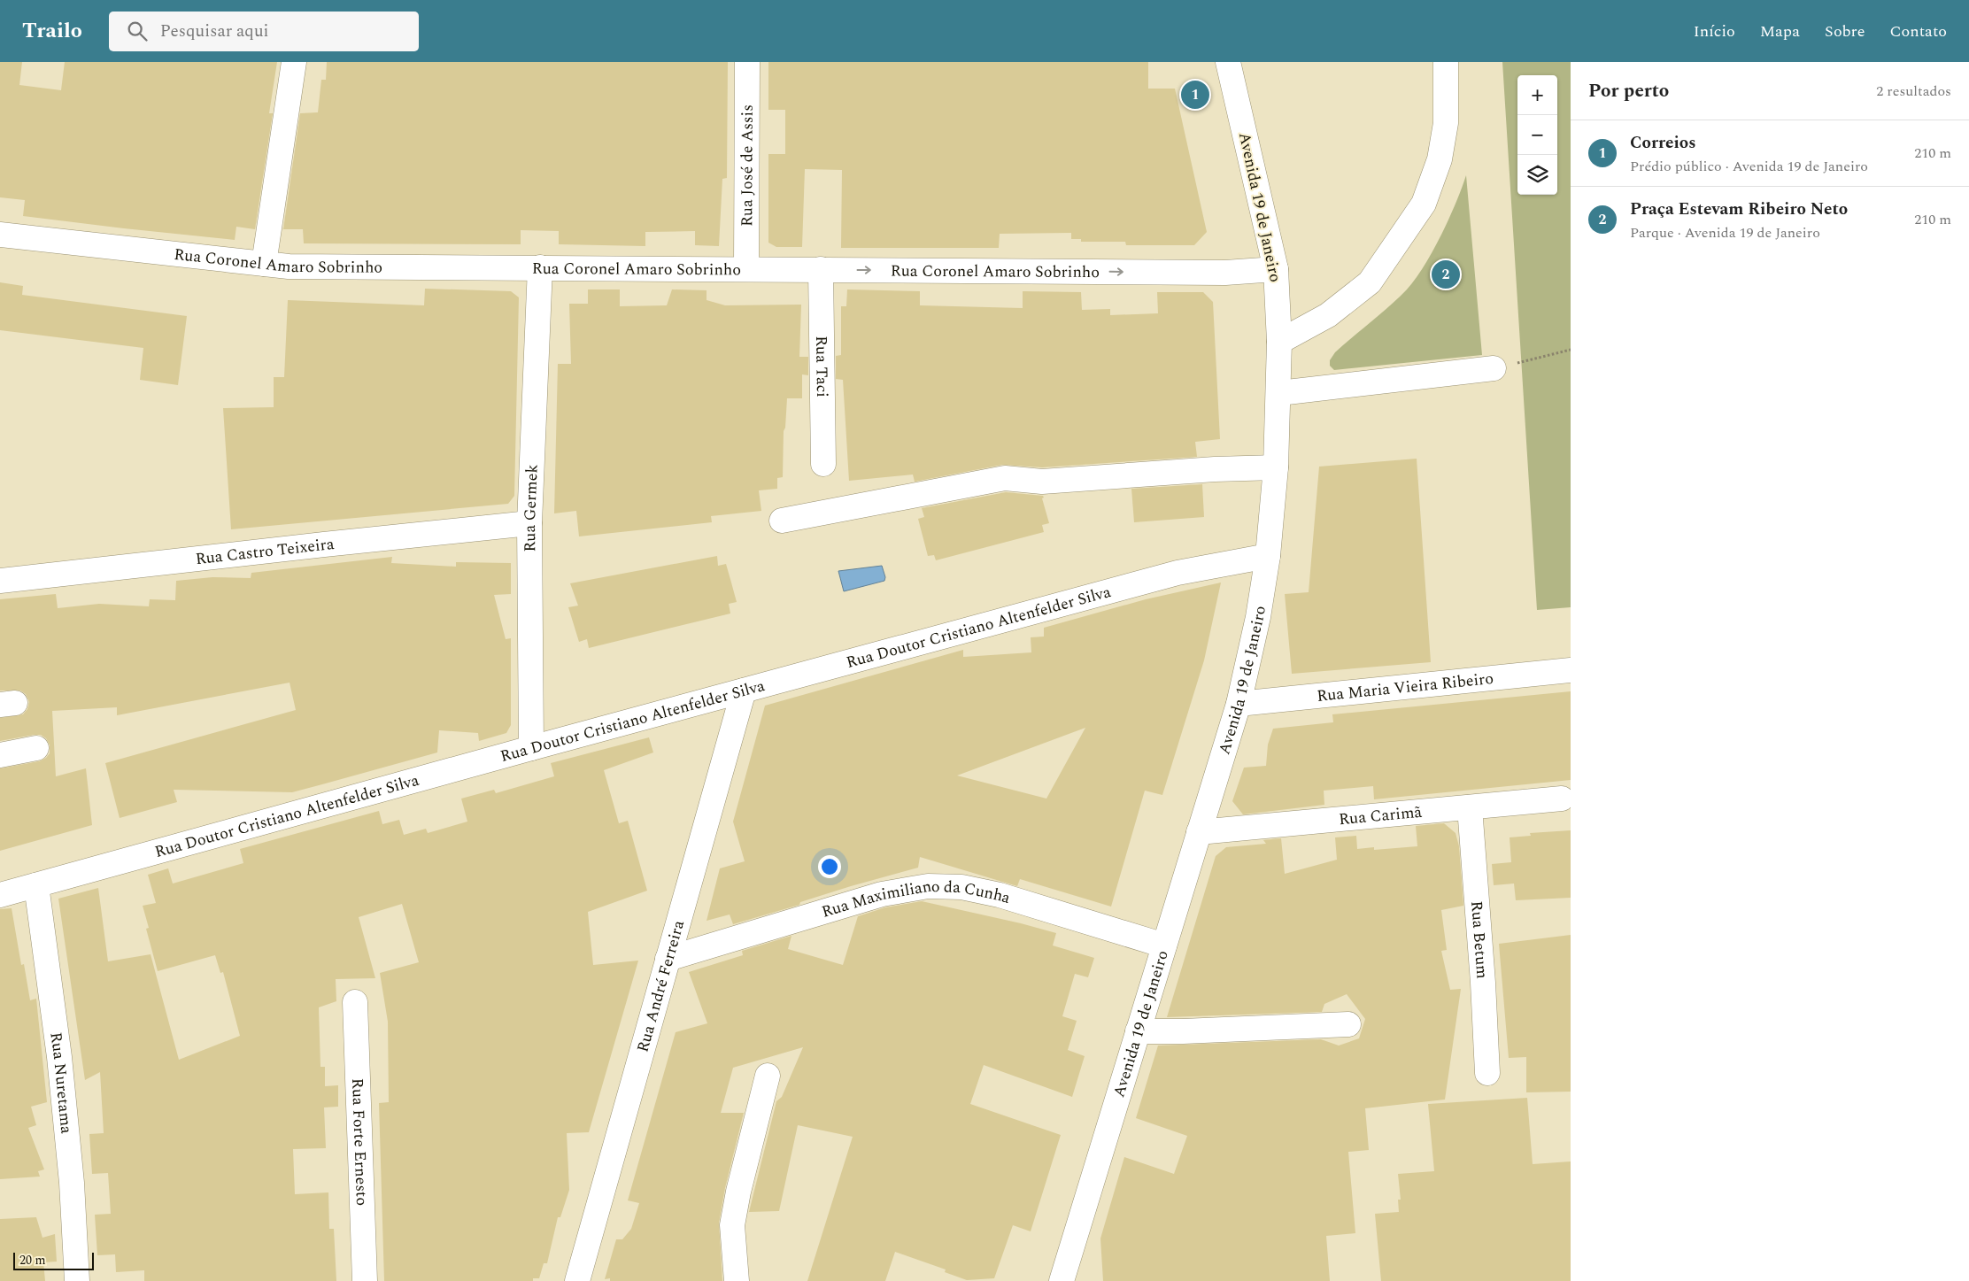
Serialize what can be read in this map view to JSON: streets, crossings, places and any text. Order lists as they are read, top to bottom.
{
  "streets": {
    "street": [
      "Rua José de Assis",
      "Avenida 19 de Janeiro",
      "Rua Coronel Amaro Sobrinho",
      "Rua Taci",
      "Rua Germek",
      "Rua Castro Teixeira",
      "Rua Doutor Cristiano Altenfelder Silva",
      "Rua Maria Vieira Ribeiro",
      "Rua Carimã",
      "Rua Maximiliano da Cunha",
      "Rua Betum",
      "Rua André Ferreira",
      "Rua Nuretama",
      "Rua Forte Ernesto"
    ]
  },
  "crossings": [
    ["Rua José de Assis", "Rua Coronel Amaro Sobrinho"],
    ["Avenida 19 de Janeiro", "Rua Coronel Amaro Sobrinho"],
    ["Avenida 19 de Janeiro", "Rua Doutor Cristiano Altenfelder Silva"],
    ["Avenida 19 de Janeiro", "Rua Maria Vieira Ribeiro"],
    ["Avenida 19 de Janeiro", "Rua Carimã"],
    ["Avenida 19 de Janeiro", "Rua Maximiliano da Cunha"],
    ["Rua Coronel Amaro Sobrinho", "Rua Taci"],
    ["Rua Coronel Amaro Sobrinho", "Rua Germek"],
    ["Rua Germek", "Rua Castro Teixeira"],
    ["Rua Germek", "Rua Doutor Cristiano Altenfelder Silva"],
    ["Rua Doutor Cristiano Altenfelder Silva", "Rua André Ferreira"],
    ["Rua Doutor Cristiano Altenfelder Silva", "Rua Nuretama"],
    ["Rua Carimã", "Rua Betum"],
    ["Rua Maximiliano da Cunha", "Rua André Ferreira"]
  ],
  "scale_bar": "20 m",
  "page": {
    "header": "Trailo",
    "search": "Pesquisar aqui",
    "nav": [
      "Início",
      "Mapa",
      "Sobre",
      "Contato"
    ],
    "heading": ["Por perto", "2 resultados"],
    "map_buttons": ["+", "−"],
    "pins": ["1", "2"],
    "list": [
      {
        "mark": "1",
        "name": "Correios",
        "note": "Prédio público · Avenida 19 de Janeiro",
        "value": "210 m"
      },
      {
        "mark": "2",
        "name": "Praça Estevam Ribeiro Neto",
        "note": "Parque · Avenida 19 de Janeiro",
        "value": "210 m"
      }
    ],
    "scale": "20 m"
  }
}
